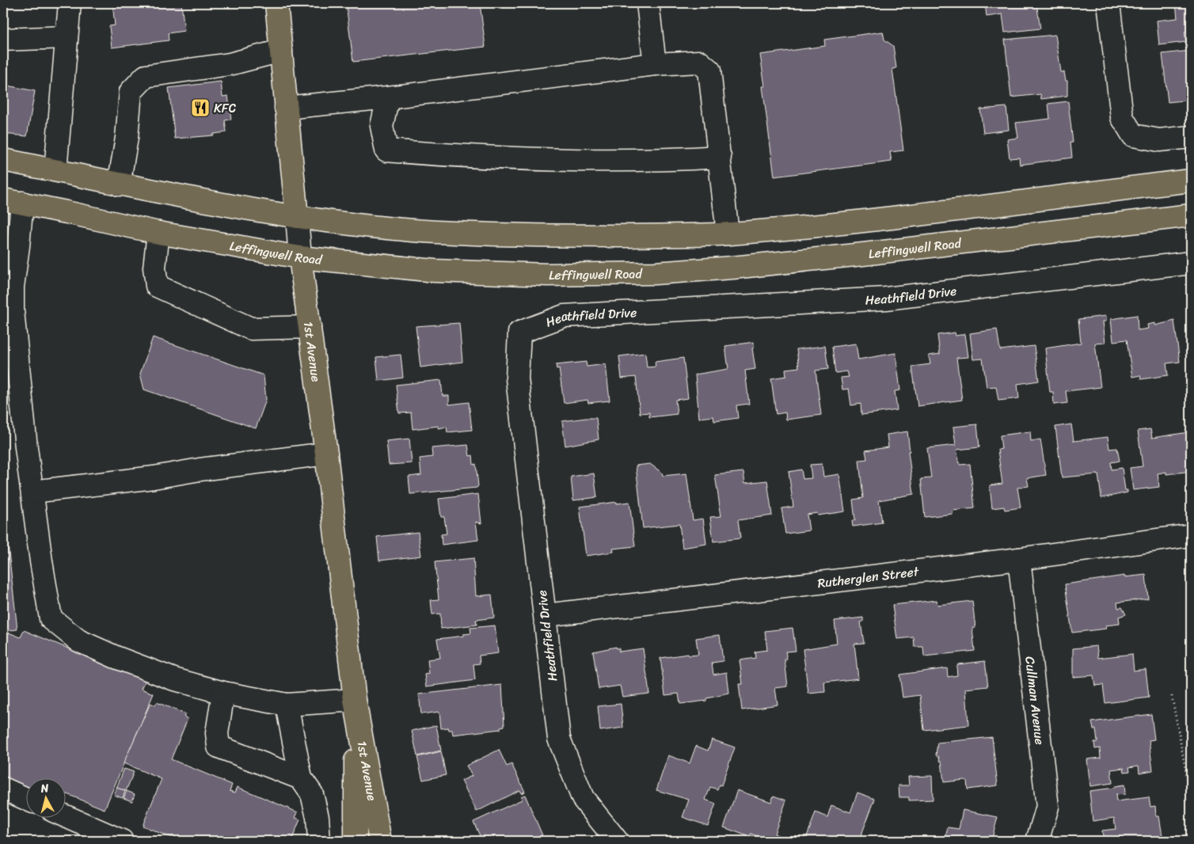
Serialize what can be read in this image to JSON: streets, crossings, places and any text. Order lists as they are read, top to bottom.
{
  "streets": {
    "main road": ["Leffingwell Road", "1st Avenue"],
    "street": ["Heathfield Drive", "Rutherglen Street", "Cullman Avenue"]
  },
  "crossings": [
    ["Leffingwell Road", "1st Avenue"],
    ["Heathfield Drive", "Rutherglen Street"],
    ["Rutherglen Street", "Cullman Avenue"]
  ],
  "places": {
    "restaurant": ["KFC"]
  },
  "north": "top"
}
